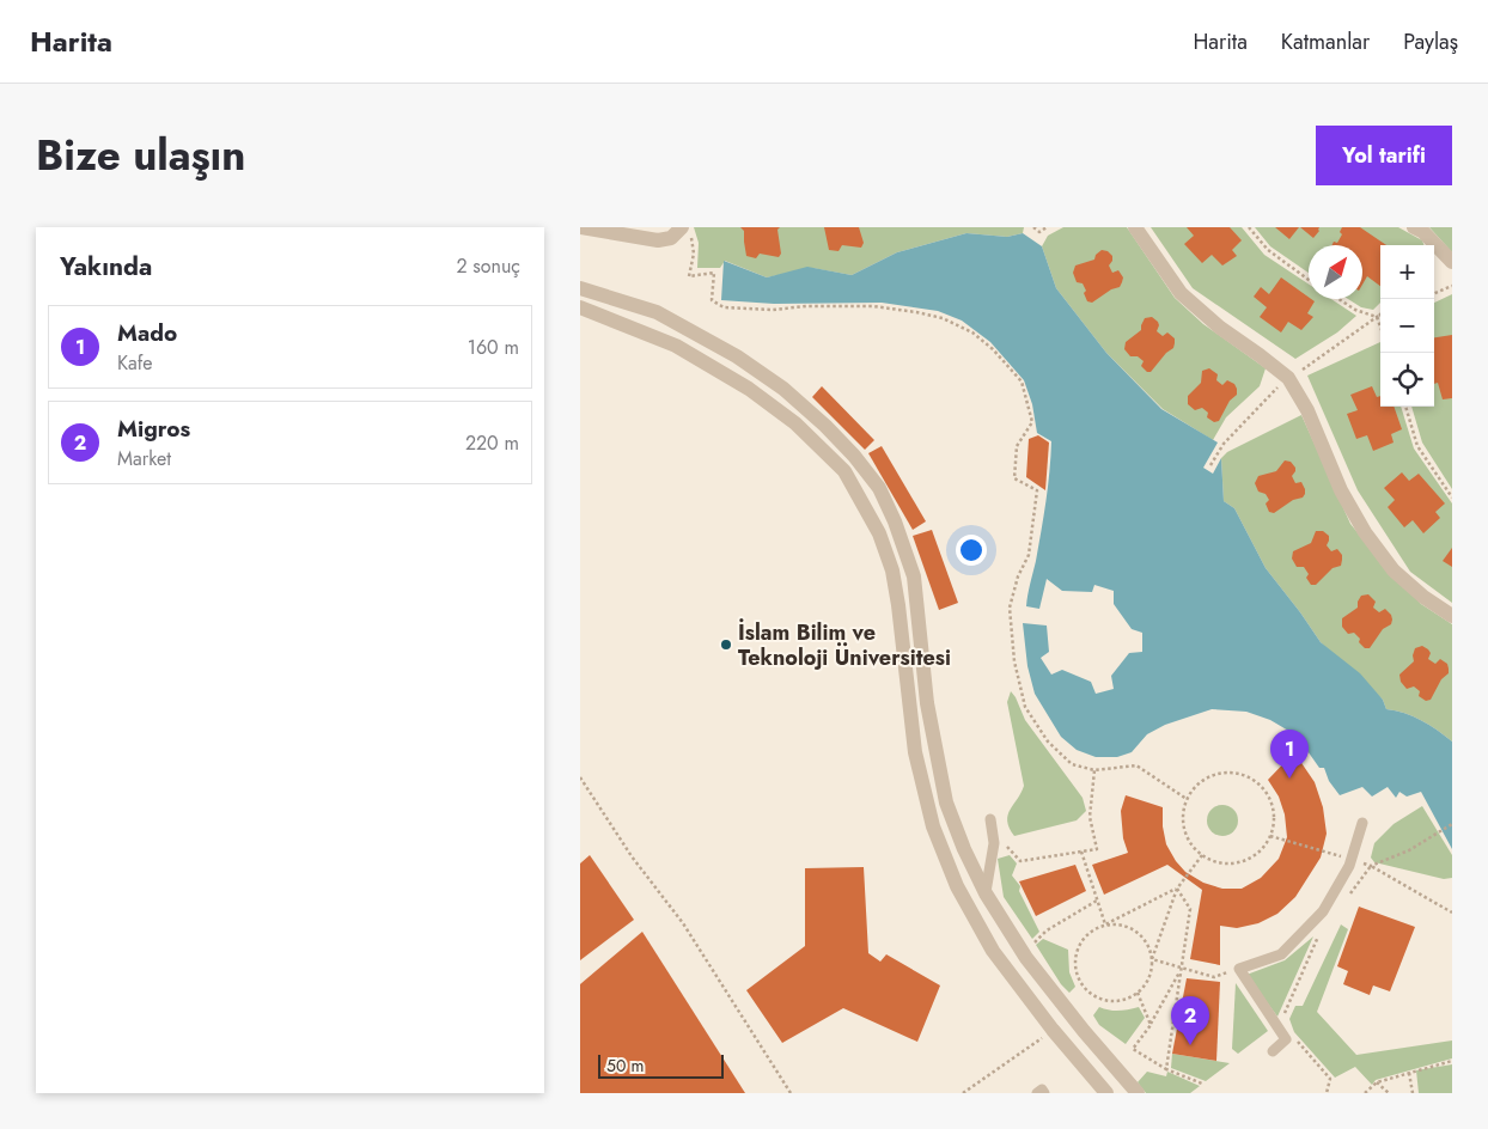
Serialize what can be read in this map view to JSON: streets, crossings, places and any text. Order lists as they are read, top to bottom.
{
  "places": ["İslam Bilim ve Teknoloji Üniversitesi"],
  "scale_bar": "50 m",
  "north": "top right",
  "page": {
    "header": "Harita",
    "nav": ["Harita", "Katmanlar", "Paylaş"],
    "title": "Bize ulaşın",
    "buttons": "Yol tarifi",
    "heading": ["Yakında", "2 sonuç"],
    "map_buttons": ["+", "−"],
    "list": [
      {
        "mark": "1",
        "name": "Mado",
        "note": "Kafe",
        "value": "160 m"
      },
      {
        "mark": "2",
        "name": "Migros",
        "note": "Market",
        "value": "220 m"
      }
    ],
    "pins": ["1", "2"],
    "scale": "50 m"
  }
}
